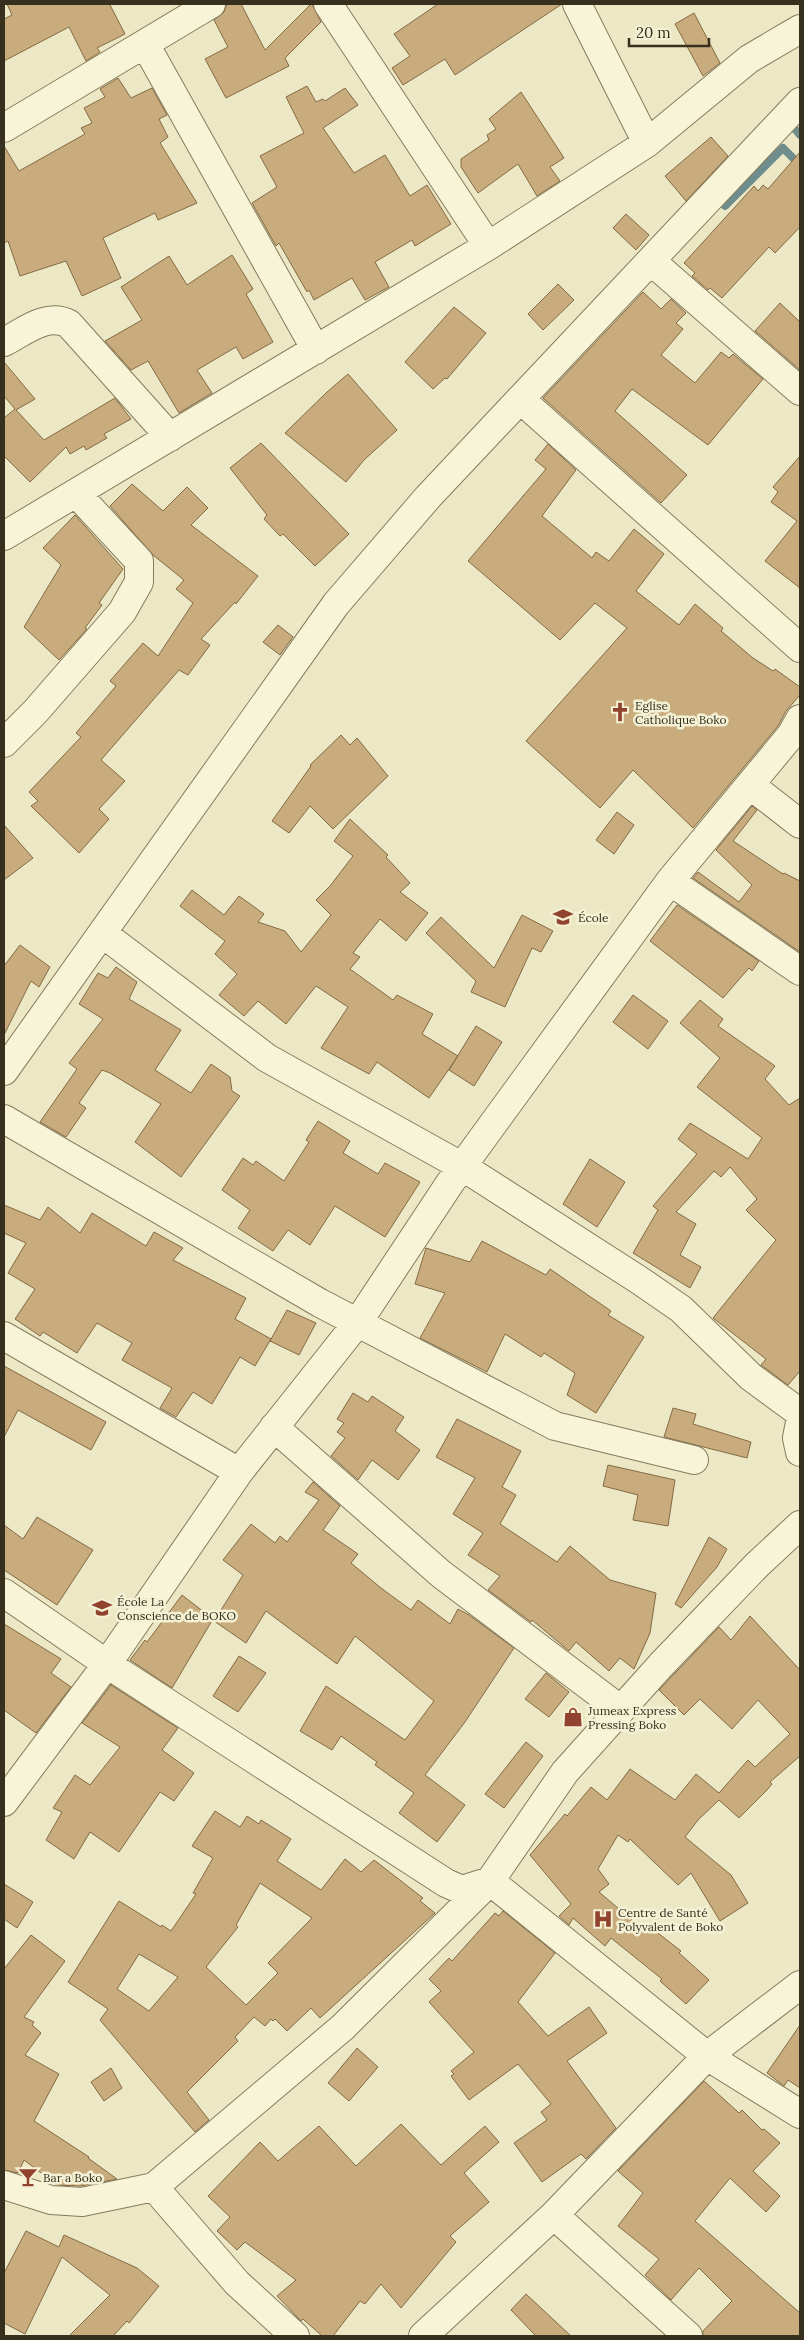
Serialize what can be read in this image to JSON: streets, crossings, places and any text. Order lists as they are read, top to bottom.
{
  "places": {
    "church": ["Eglise Catholique Boko"],
    "school or university": ["École", "École La Conscience de BOKO"],
    "shop": ["Jumeax Express Pressing Boko"],
    "hospital": ["Centre de Santé Polyvalent de Boko"],
    "bar": ["Bar a Boko"]
  },
  "scale_bar": "20 m"
}
